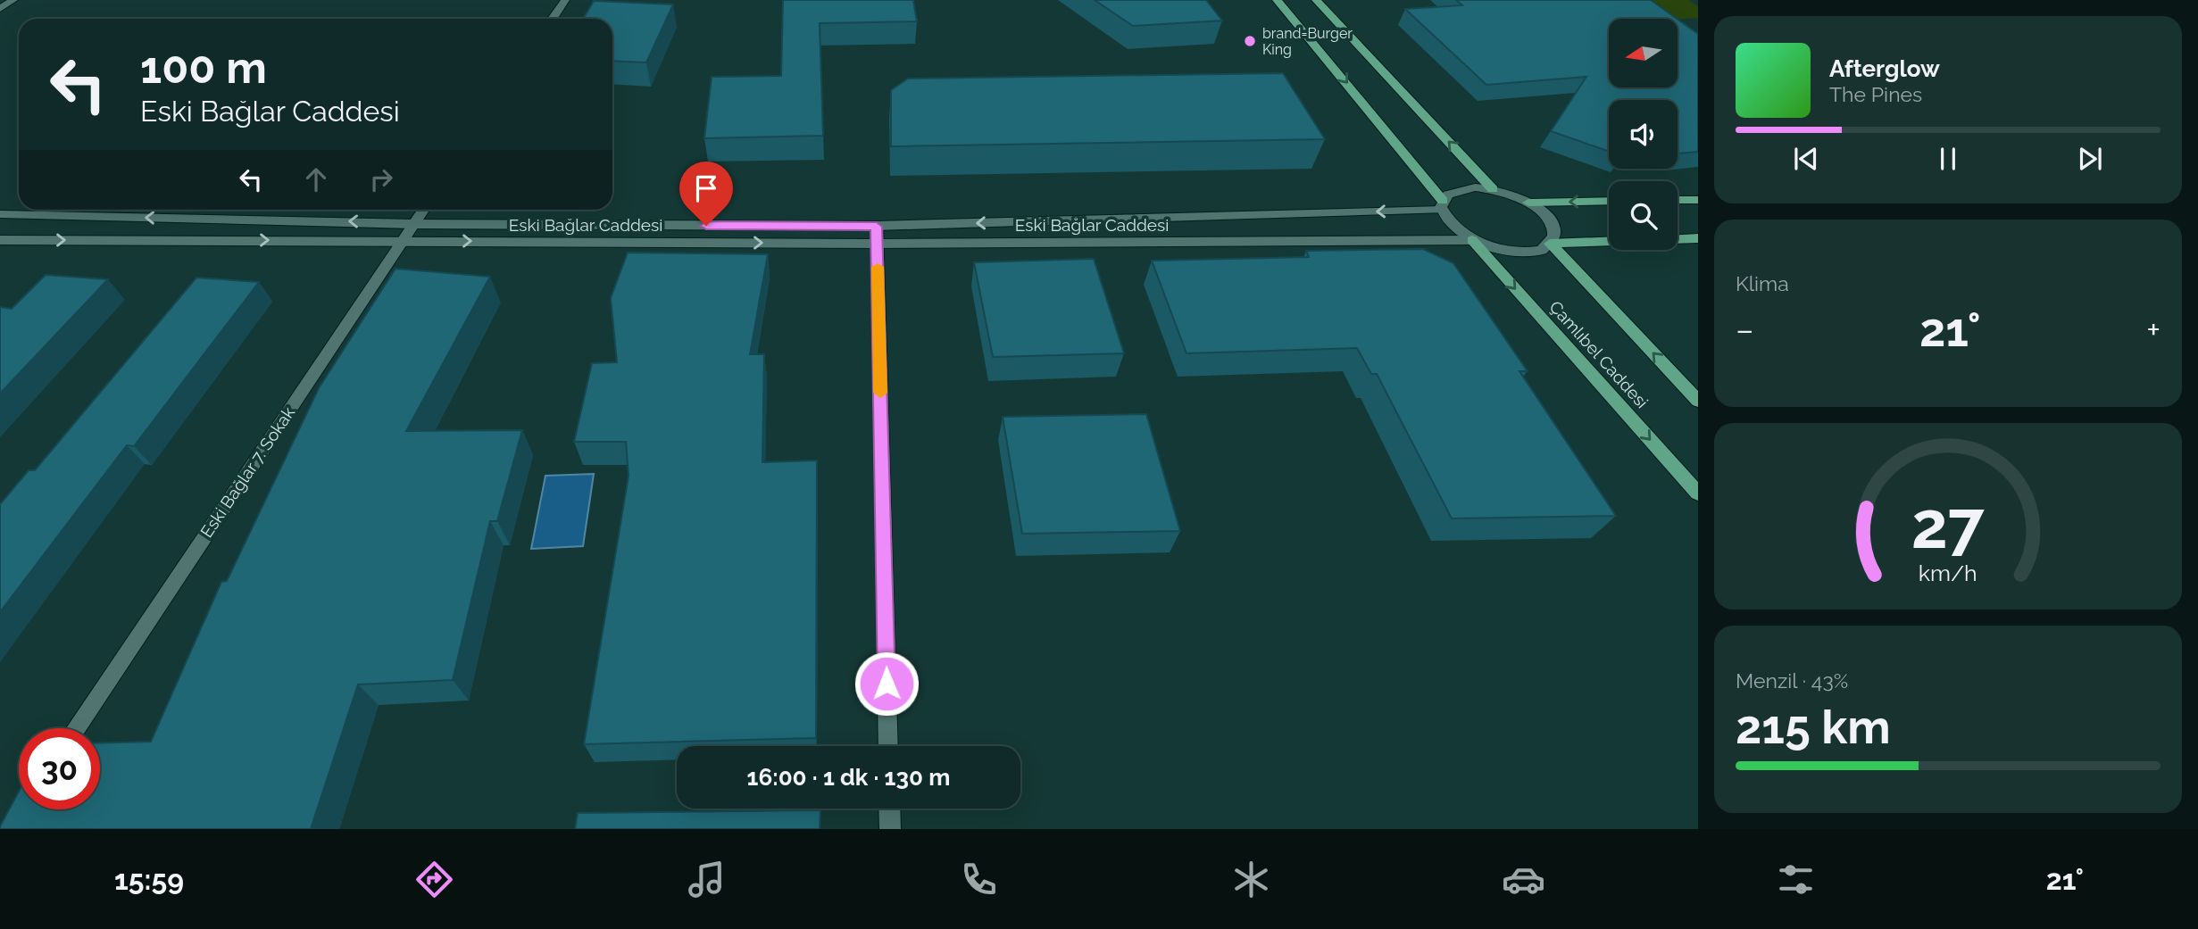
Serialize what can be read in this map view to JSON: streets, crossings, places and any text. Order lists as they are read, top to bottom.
{
  "streets": {
    "main road": ["Çamlıbel Caddesi"],
    "street": ["Eski Bağlar Caddesi", "Eski Bağlar 7. Sokak"]
  },
  "crossings": [
    ["Eski Bağlar Caddesi", "Çamlıbel Caddesi"],
    ["Eski Bağlar Caddesi", "Eski Bağlar 7. Sokak"]
  ],
  "places": ["brand=Burger King"],
  "north": "left",
  "page": {
    "turn": ["100 m", "Eski Bağlar Caddesi"],
    "song": ["Afterglow", "The Pines"],
    "tile": [
      "Klima",
      ["Menzil · 43%", "215 km"]
    ],
    "heat": ["−", "21°", "+"],
    "limit": "30",
    "trip": "16:00 · 1 dk · 130 m",
    "tabs": ["15:59", "21°"],
    "gauge": ["27", "km/h"]
  }
}
